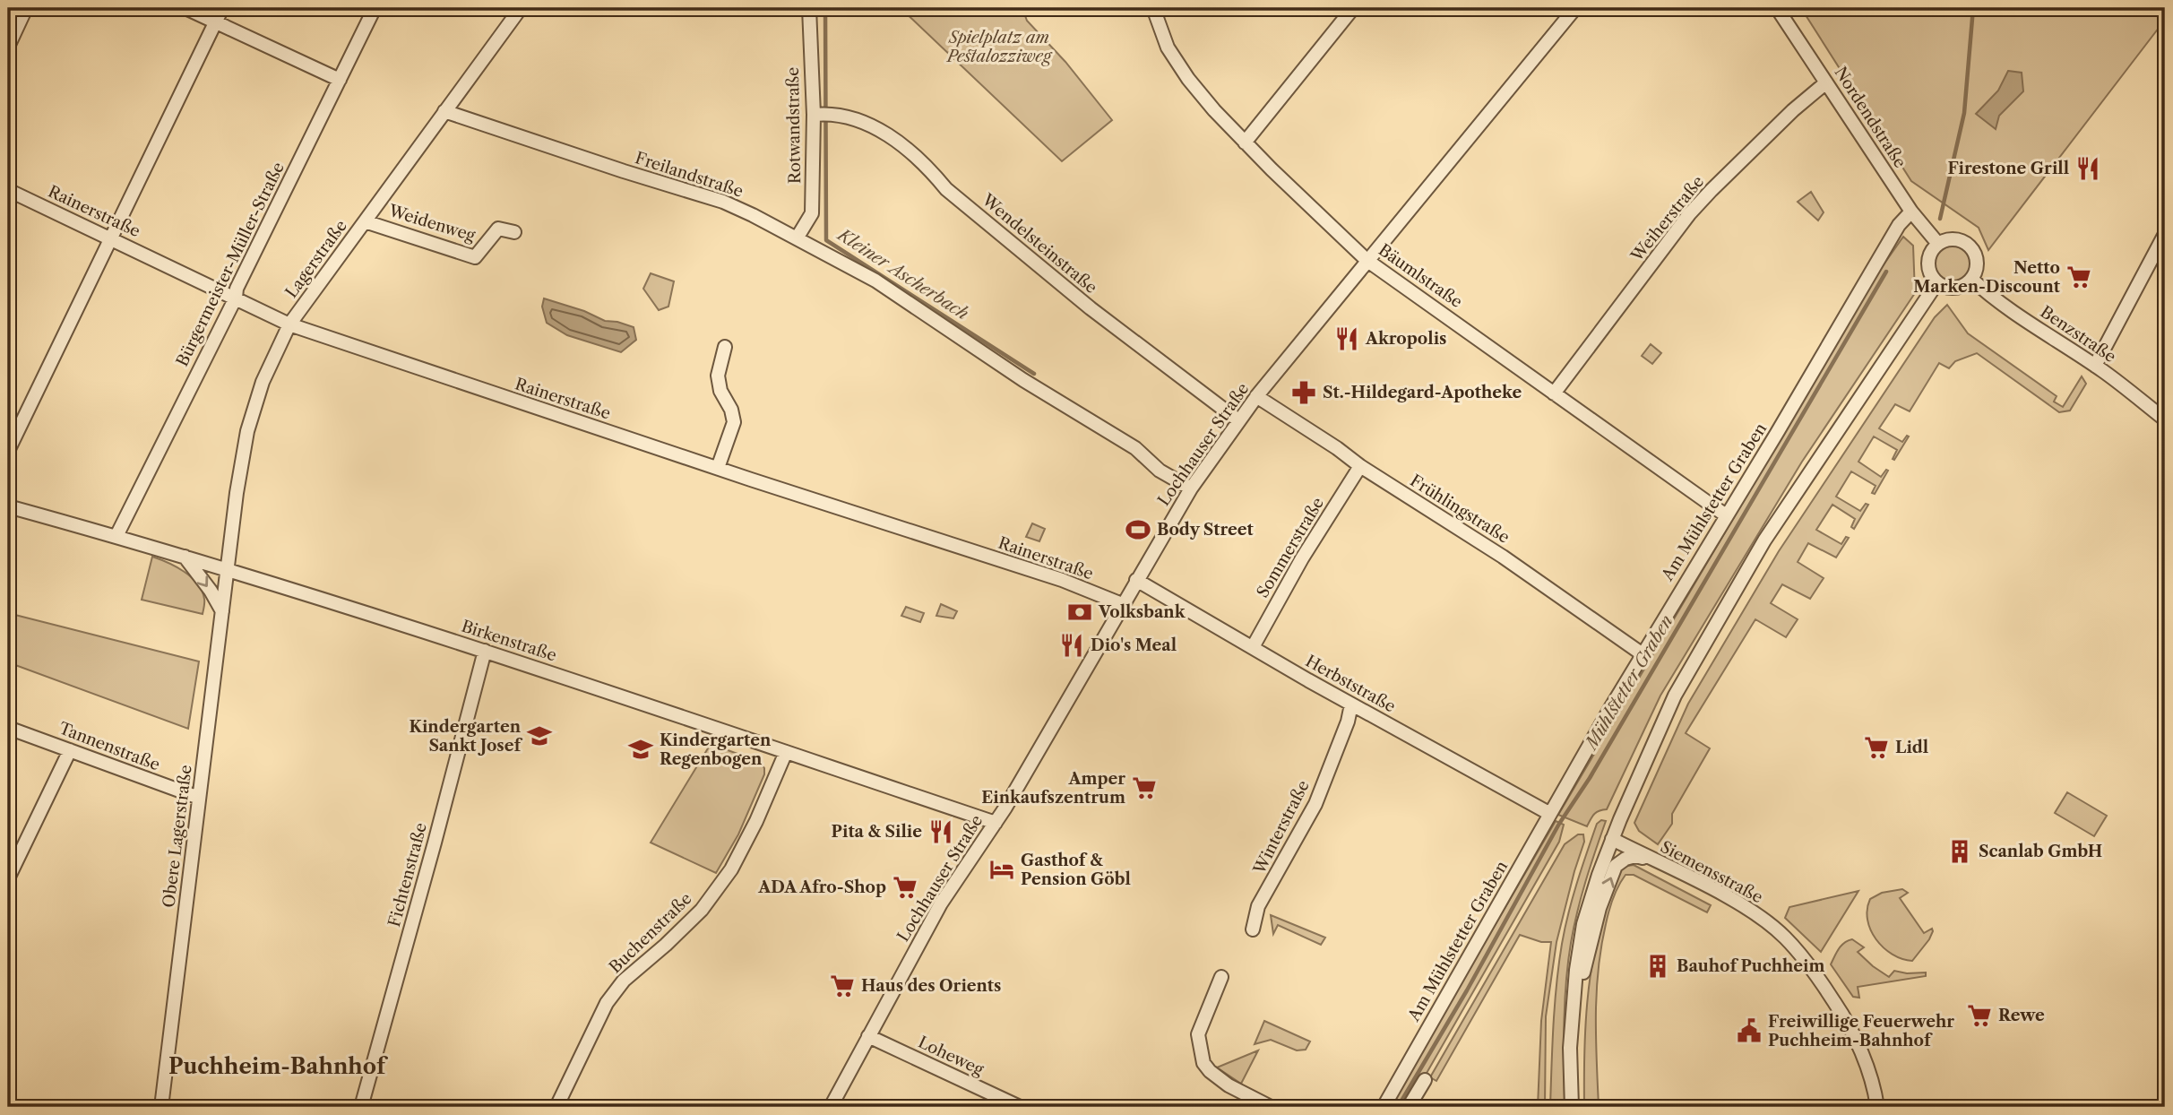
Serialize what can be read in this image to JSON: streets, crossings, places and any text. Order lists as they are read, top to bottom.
{
  "streets": {
    "street": [
      "Nordendstraße",
      "Rotwandstraße",
      "Freilandstraße",
      "Rainerstraße",
      "Weiherstraße",
      "Weidenweg",
      "Wendelsteinstraße",
      "Lagerstraße",
      "Bürgermeister-Müller-Straße",
      "Bäumlstraße",
      "Benzstraße",
      "Lochhauser Straße",
      "Am Mühlstetter Graben",
      "Frühlingstraße",
      "Sommerstraße",
      "Birkenstraße",
      "Herbststraße",
      "Tannenstraße",
      "Winterstraße",
      "Obere Lagerstraße",
      "Siemensstraße",
      "Fichtenstraße",
      "Buchenstraße",
      "Loheweg"
    ]
  },
  "crossings": [
    ["Nordendstraße", "Weiherstraße"],
    ["Nordendstraße", "Benzstraße"],
    ["Nordendstraße", "Am Mühlstetter Graben"],
    ["Rotwandstraße", "Freilandstraße"],
    ["Rotwandstraße", "Wendelsteinstraße"],
    ["Freilandstraße", "Lagerstraße"],
    ["Freilandstraße", "Lochhauser Straße"],
    ["Rainerstraße", "Lagerstraße"],
    ["Rainerstraße", "Bürgermeister-Müller-Straße"],
    ["Rainerstraße", "Lochhauser Straße"],
    ["Weiherstraße", "Bäumlstraße"],
    ["Weidenweg", "Lagerstraße"],
    ["Wendelsteinstraße", "Lochhauser Straße"],
    ["Lagerstraße", "Birkenstraße"],
    ["Lagerstraße", "Obere Lagerstraße"],
    ["Bürgermeister-Müller-Straße", "Birkenstraße"],
    ["Bäumlstraße", "Lochhauser Straße"],
    ["Bäumlstraße", "Am Mühlstetter Graben"],
    ["Lochhauser Straße", "Frühlingstraße"],
    ["Lochhauser Straße", "Birkenstraße"],
    ["Lochhauser Straße", "Herbststraße"],
    ["Lochhauser Straße", "Loheweg"],
    ["Am Mühlstetter Graben", "Frühlingstraße"],
    ["Am Mühlstetter Graben", "Herbststraße"],
    ["Frühlingstraße", "Sommerstraße"],
    ["Sommerstraße", "Herbststraße"],
    ["Birkenstraße", "Obere Lagerstraße"],
    ["Birkenstraße", "Fichtenstraße"],
    ["Birkenstraße", "Buchenstraße"],
    ["Herbststraße", "Winterstraße"],
    ["Tannenstraße", "Obere Lagerstraße"]
  ],
  "districts": ["Puchheim-Bahnhof"],
  "water": ["Kleiner Ascherbach", "Mühlstetter Graben"],
  "parks": ["Spielplatz am Pestalozziweg"],
  "places": {
    "restaurant": [
      "Firestone Grill",
      "Akropolis",
      "Dio's Meal",
      "Pita & Silie"
    ],
    "supermarket": [
      "Netto Marken-Discount",
      "Lidl",
      "Amper Einkaufszentrum",
      "ADA Afro-Shop",
      "Haus des Orients",
      "Rewe"
    ],
    "pharmacy": ["St.-Hildegard-Apotheke"],
    "sports": ["Body Street"],
    "bank": ["Volksbank"],
    "school or university": ["Kindergarten Sankt Josef", "Kindergarten Regenbogen"],
    "building": ["Scanlab GmbH", "Bauhof Puchheim"],
    "hotel": ["Gasthof & Pension Göbl"],
    "public building": ["Freiwillige Feuerwehr Puchheim-Bahnhof"]
  }
}
